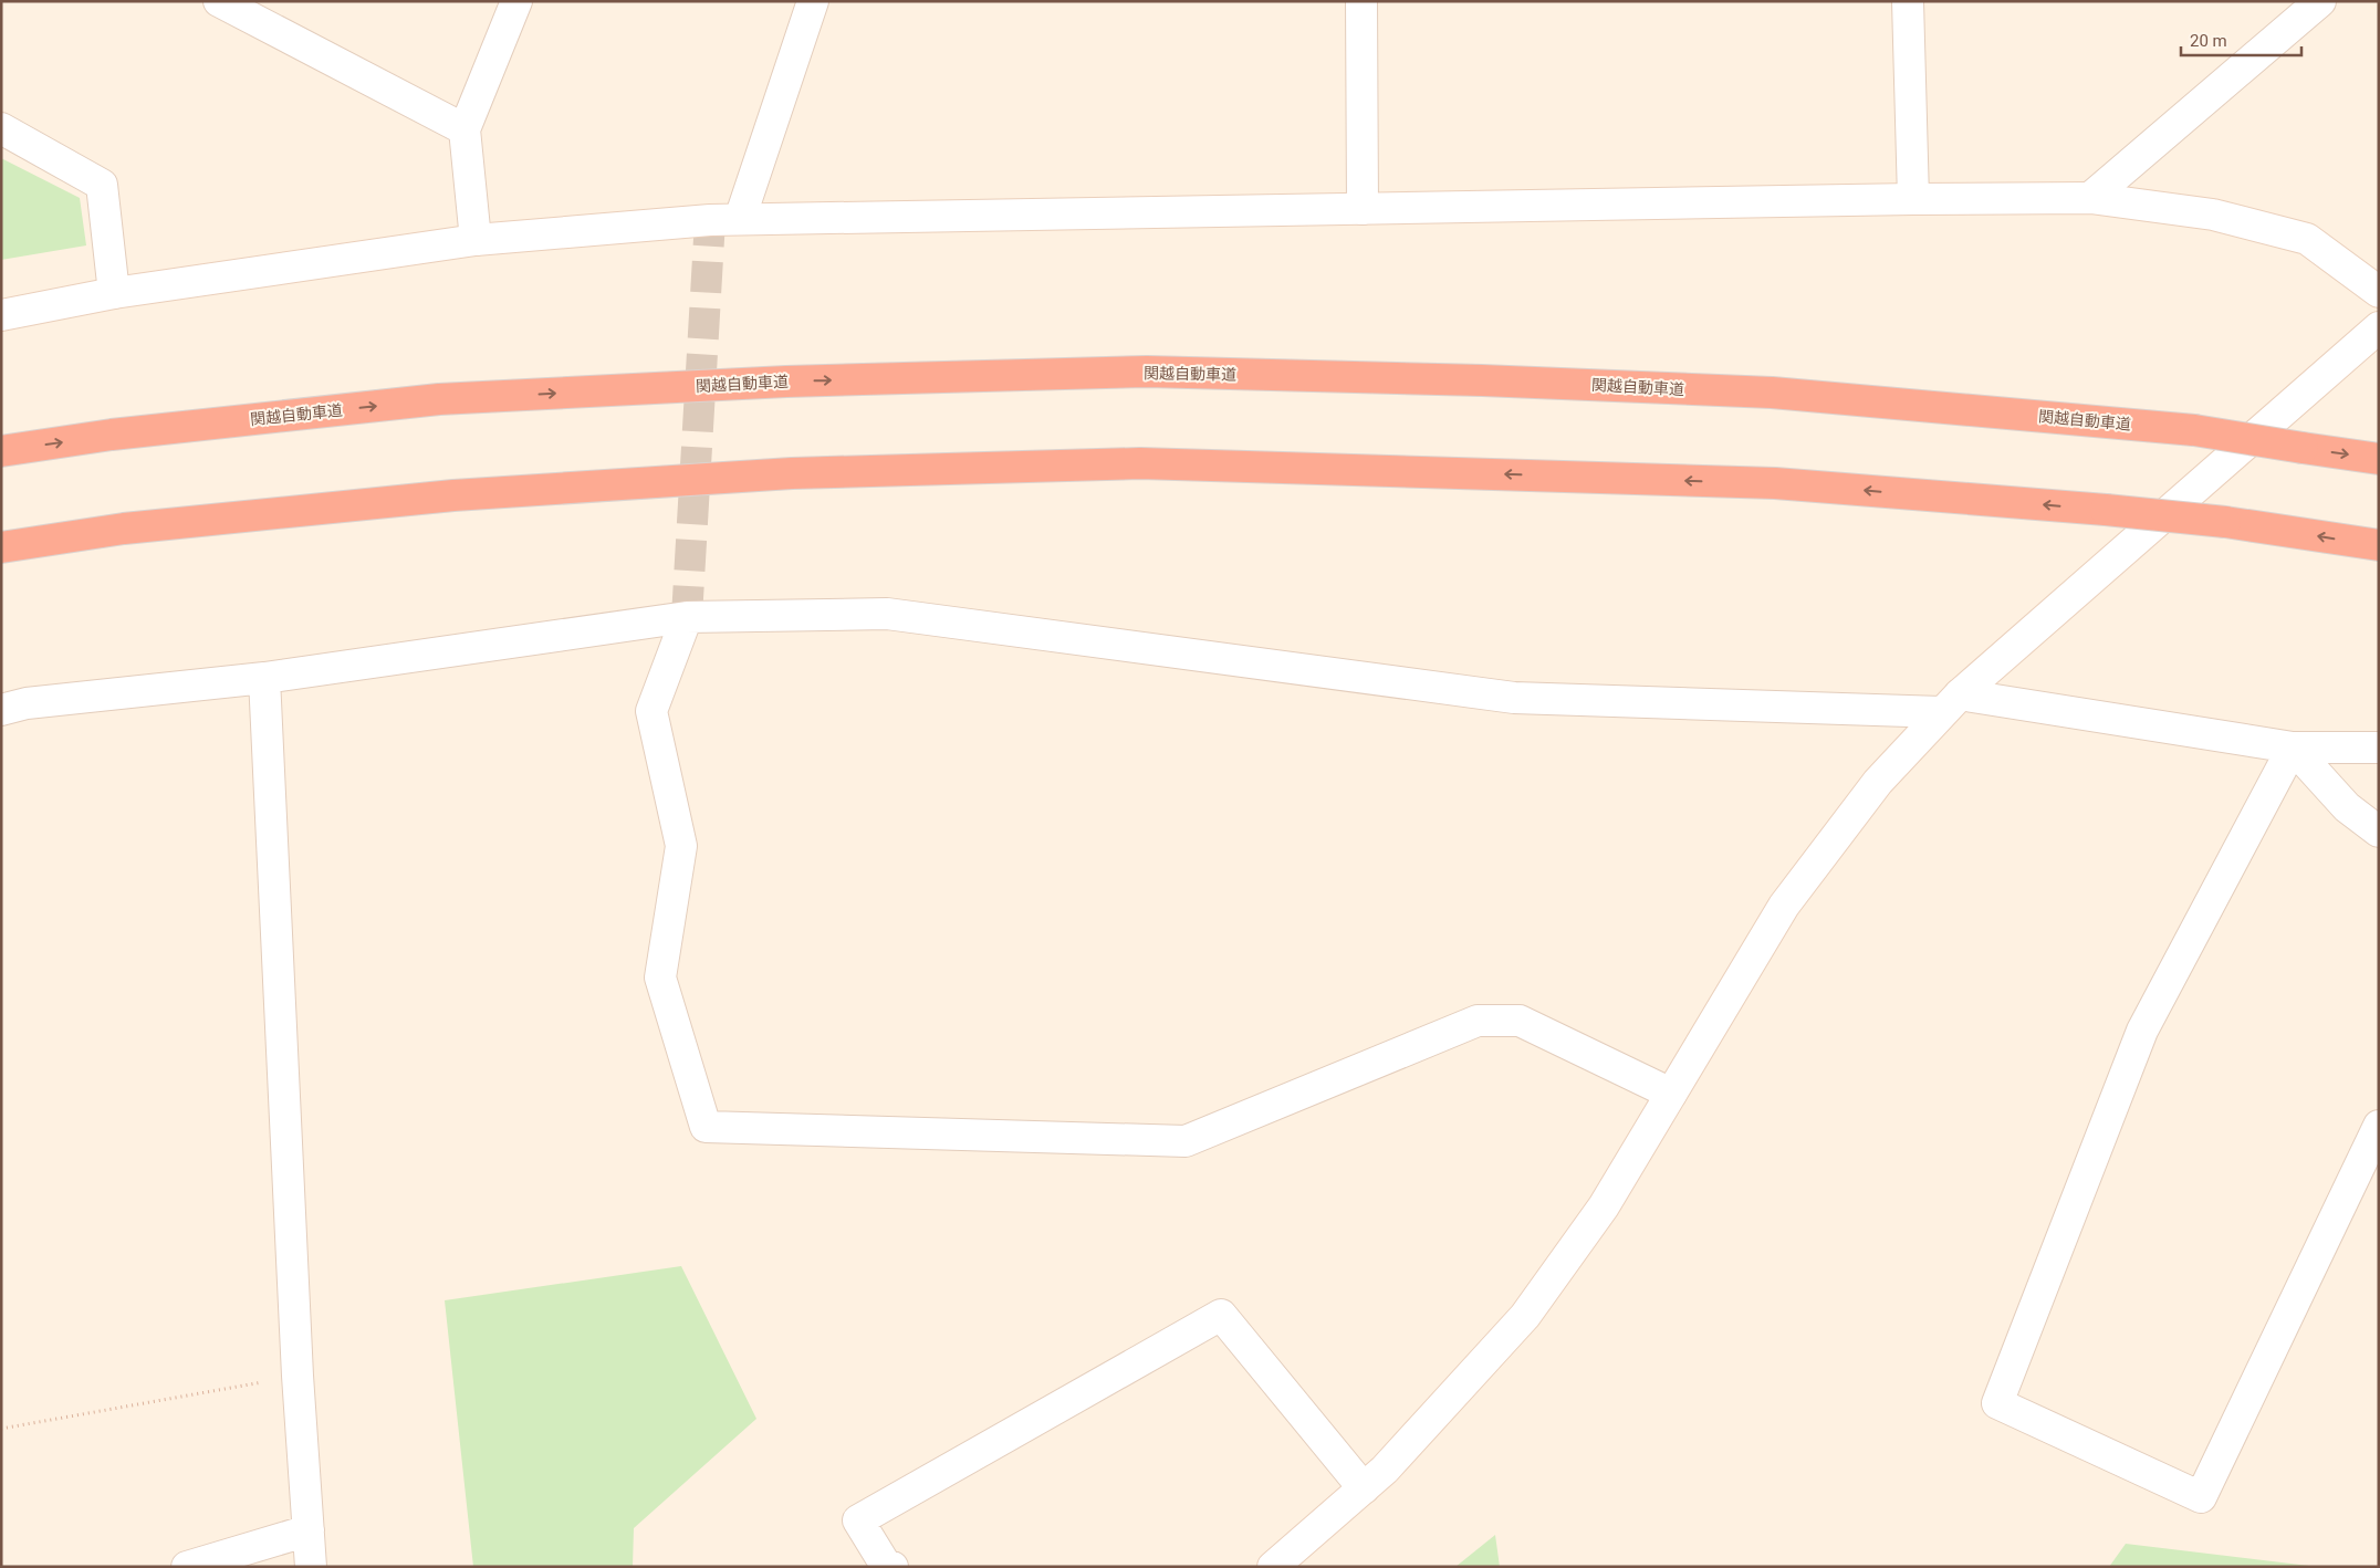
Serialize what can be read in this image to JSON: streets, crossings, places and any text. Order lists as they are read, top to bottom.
{
  "streets": {
    "highway": ["関越自動車道"]
  },
  "scale_bar": "20 m"
}
